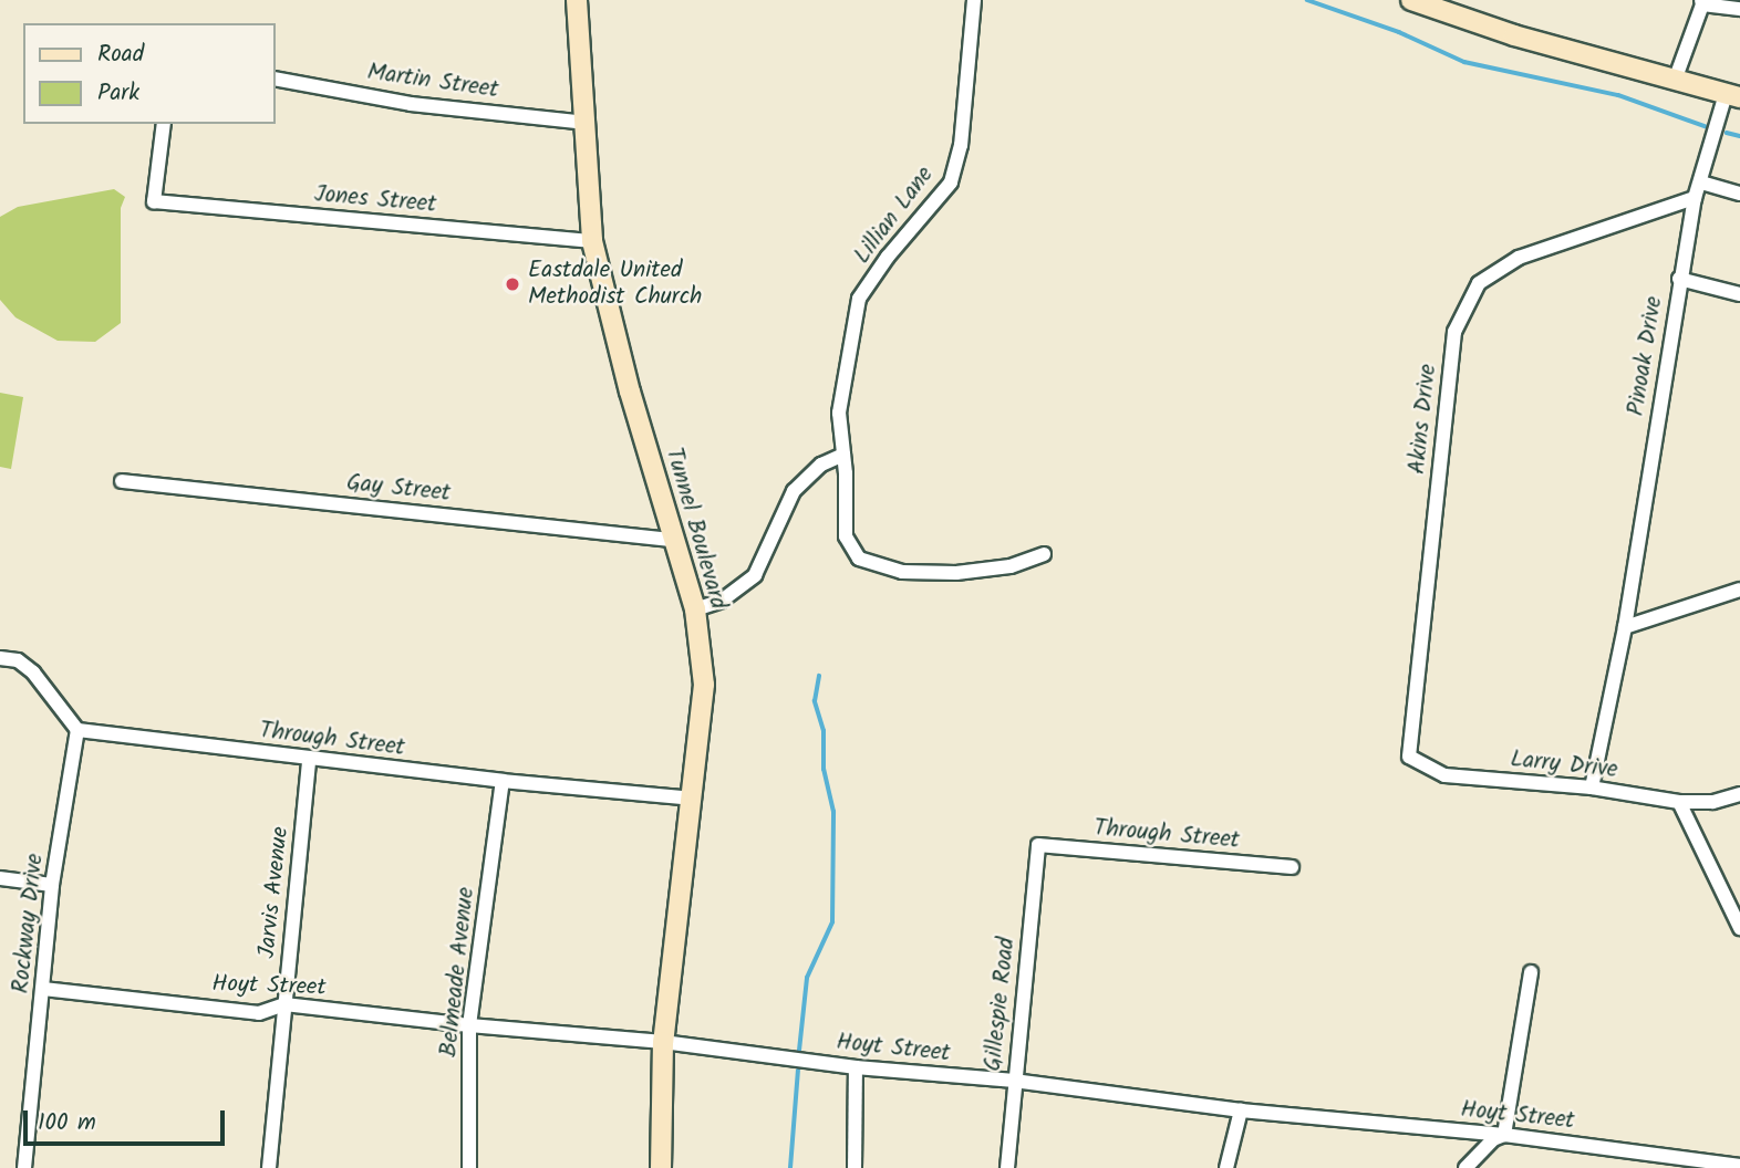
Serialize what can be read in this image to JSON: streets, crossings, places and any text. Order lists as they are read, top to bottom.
{
  "streets": {
    "main road": ["Tunnel Boulevard"],
    "street": [
      "Martin Street",
      "Jones Street",
      "Lillian Lane",
      "Pinoak Drive",
      "Akins Drive",
      "Gay Street",
      "Through Street",
      "Larry Drive",
      "Jarvis Avenue",
      "Rockway Drive",
      "Belmeade Avenue",
      "Hoyt Street",
      "Gillespie Road"
    ]
  },
  "crossings": [
    ["Martin Street", "Tunnel Boulevard"],
    ["Jones Street", "Tunnel Boulevard"],
    ["Pinoak Drive", "Akins Drive"],
    ["Pinoak Drive", "Larry Drive"],
    ["Akins Drive", "Larry Drive"],
    ["Gay Street", "Tunnel Boulevard"],
    ["Tunnel Boulevard", "Through Street"],
    ["Tunnel Boulevard", "Hoyt Street"],
    ["Through Street", "Jarvis Avenue"],
    ["Through Street", "Rockway Drive"],
    ["Through Street", "Belmeade Avenue"],
    ["Through Street", "Gillespie Road"],
    ["Jarvis Avenue", "Hoyt Street"],
    ["Rockway Drive", "Hoyt Street"],
    ["Belmeade Avenue", "Hoyt Street"],
    ["Hoyt Street", "Gillespie Road"]
  ],
  "places": ["Eastdale United Methodist Church"],
  "legend": ["Road", "Park"],
  "scale_bar": "100 m"
}
